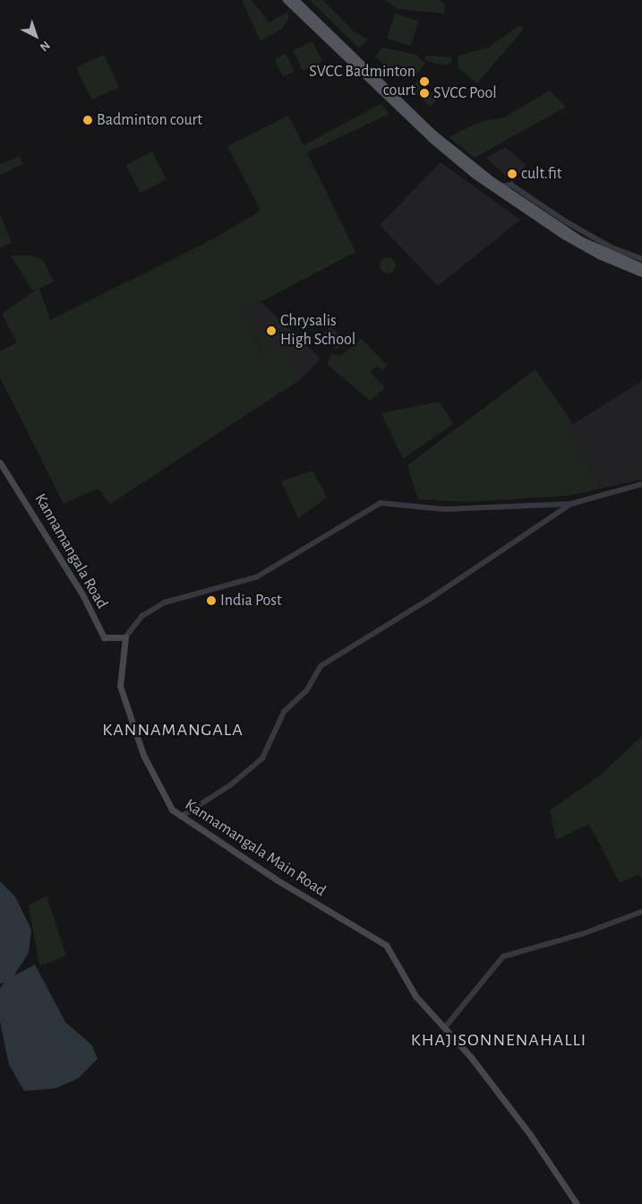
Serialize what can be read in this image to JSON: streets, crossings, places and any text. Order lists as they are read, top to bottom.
{
  "streets": {
    "main road": ["Kannamangala Road", "Kannamangala Main Road"]
  },
  "crossings": [
    ["Kannamangala Road", "Kannamangala Main Road"]
  ],
  "districts": ["KANNAMANGALA", "KHAJISONNENAHALLI"],
  "places": [
    "SVCC Badminton court",
    "SVCC Pool",
    "Badminton court",
    "cult.fit",
    "Chrysalis High School",
    "India Post"
  ],
  "north": "bottom right"
}
